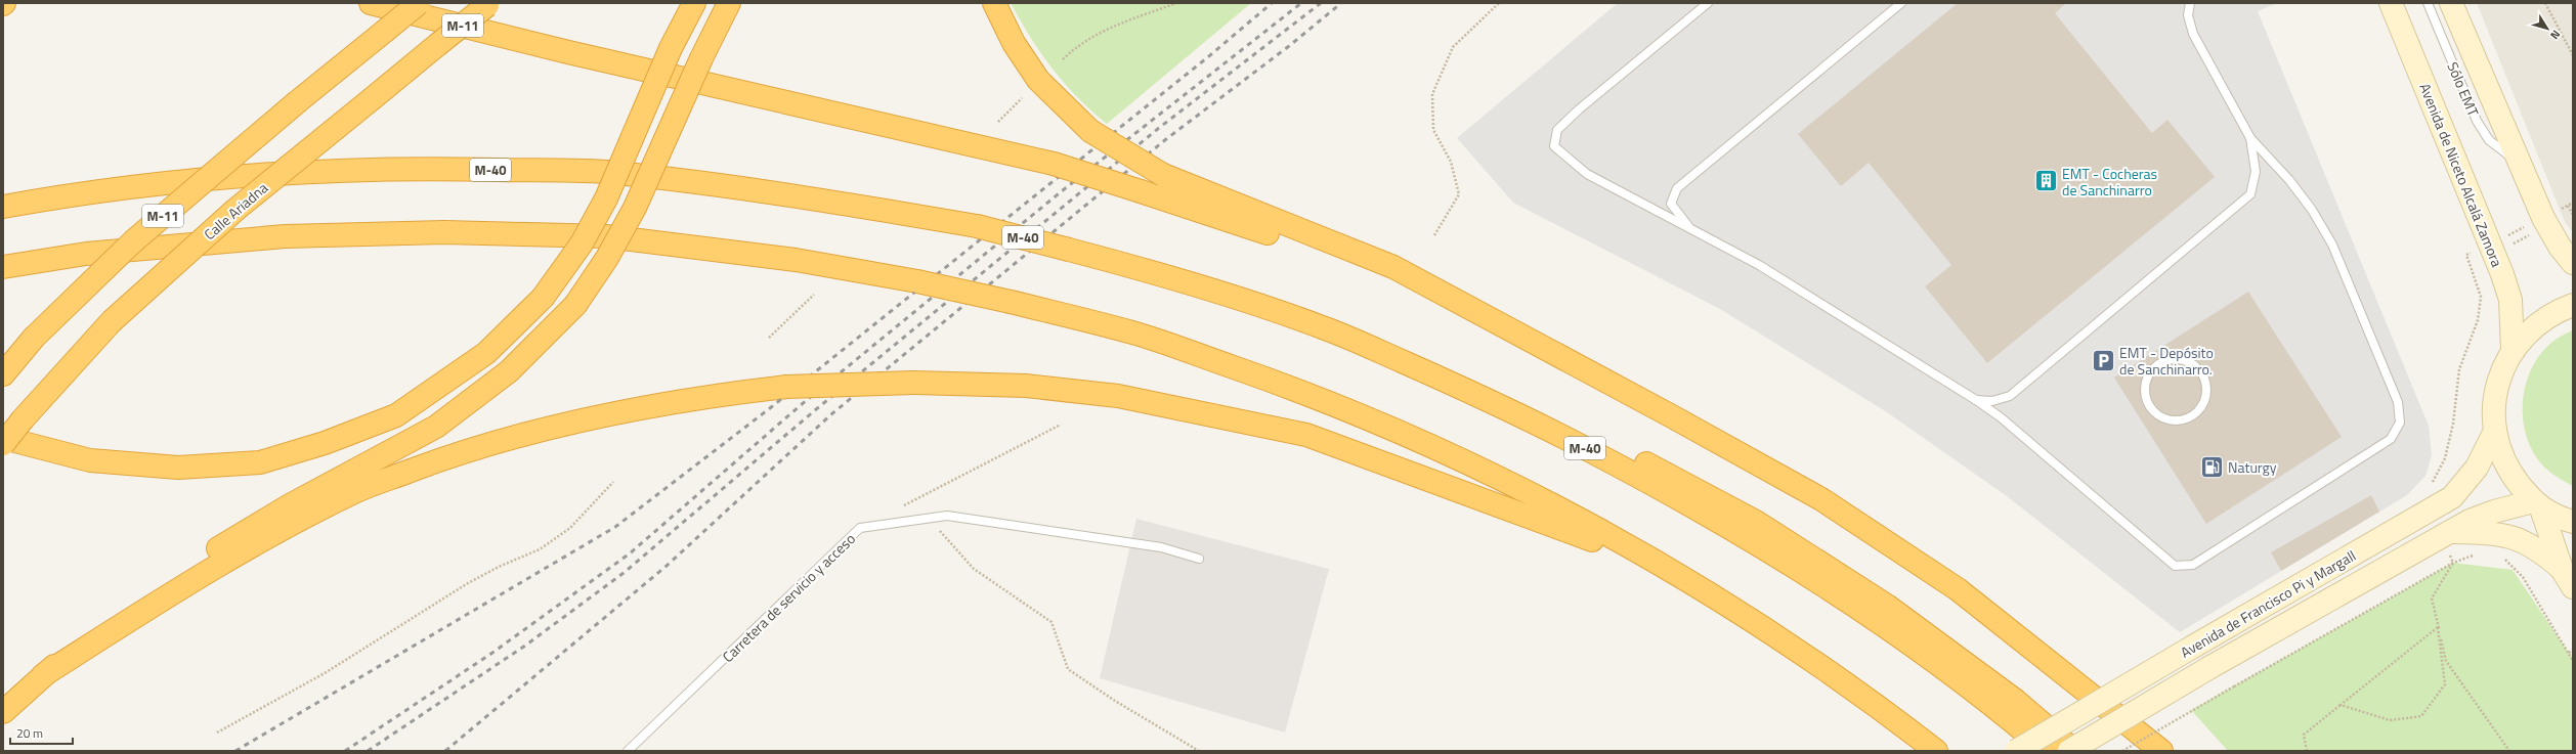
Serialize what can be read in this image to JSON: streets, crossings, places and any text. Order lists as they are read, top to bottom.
{
  "streets": {
    "highway": ["M-11", "M-40", "Calle Ariadna"],
    "street": ["Avenida de Niceto Alcalá Zamora", "Avenida de Francisco Pi y Margall"],
    "lane": ["Sólo EMT", "Carretera de servicio y acceso"]
  },
  "places": {
    "building": ["EMT - Cocheras de Sanchinarro"],
    "parking": ["EMT - Depósito de Sanchinarro."],
    "fuel station": ["Naturgy"]
  },
  "scale_bar": "20 m",
  "north": "bottom right"
}
